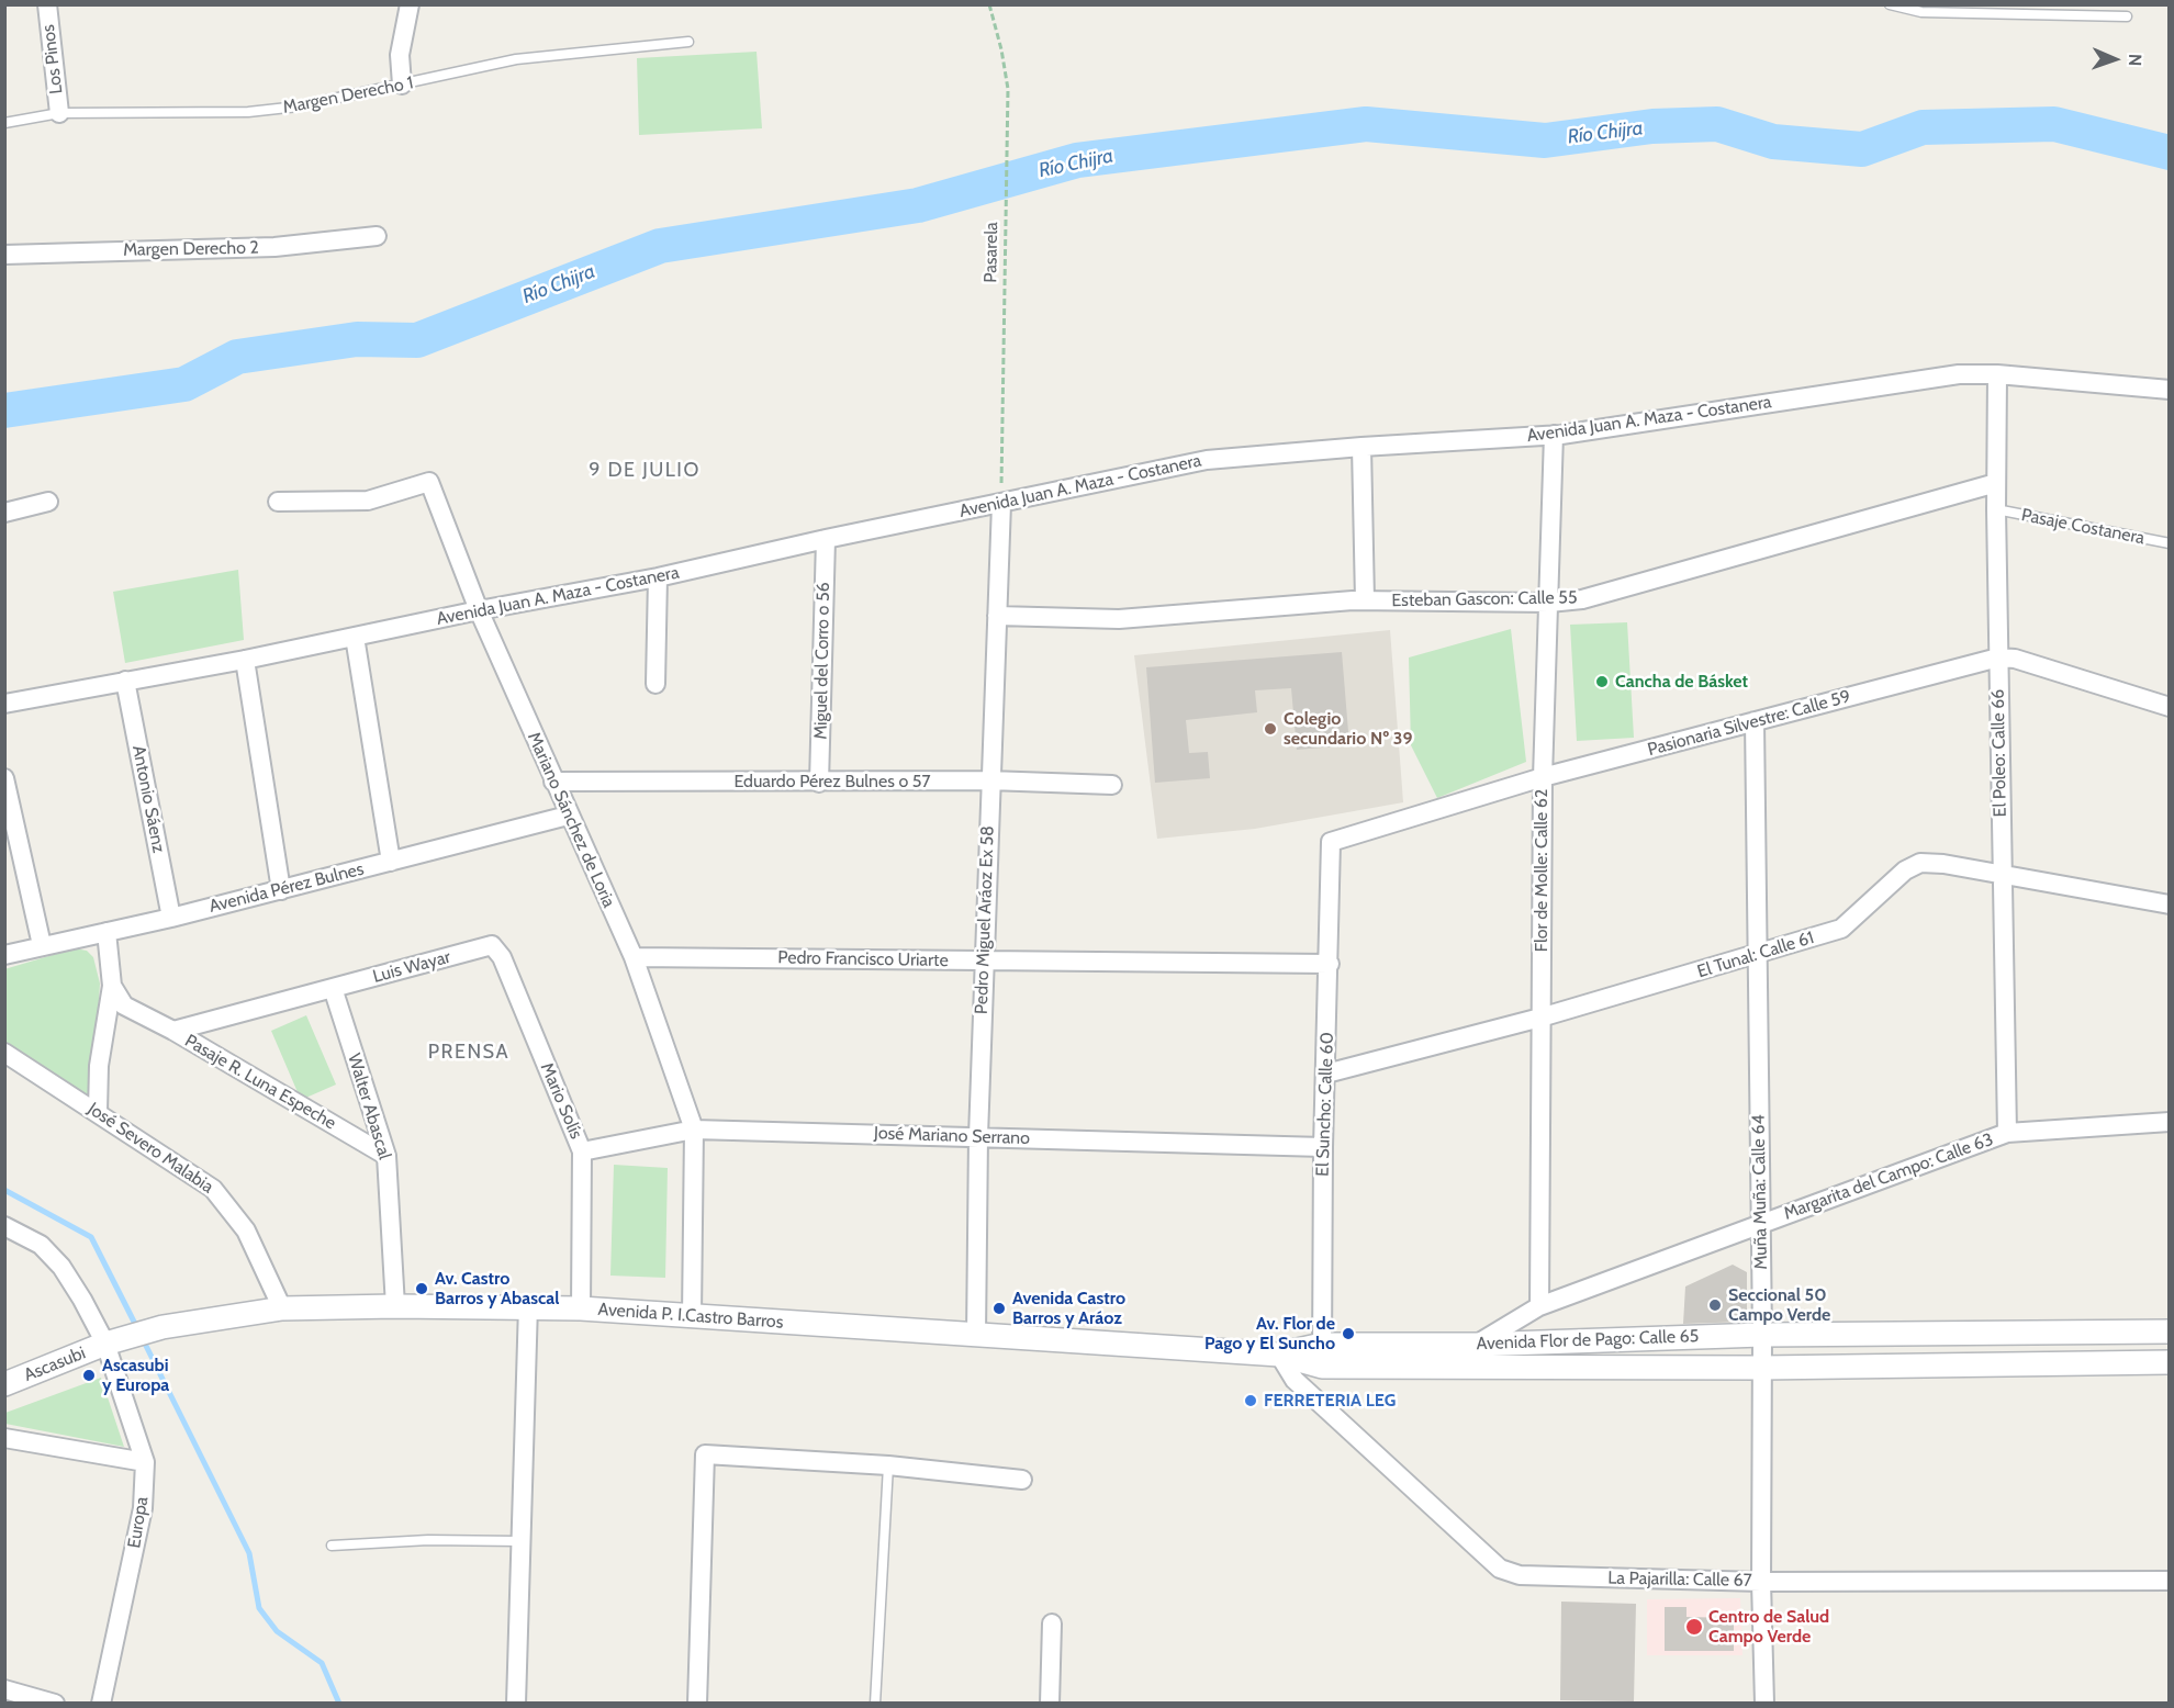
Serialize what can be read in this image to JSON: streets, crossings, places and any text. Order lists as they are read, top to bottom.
{
  "streets": {
    "street": [
      "Los Pinos",
      "Margen Derecho 2",
      "Avenida Juan A. Maza - Costanera",
      "Esteban Gascon: Calle 55",
      "Miguel del Corro o 56",
      "Pasionaria Silvestre: Calle 59",
      "El Poleo: Calle 66",
      "Eduardo Pérez Bulnes o 57",
      "Antonio Sáenz",
      "Mariano Sánchez de Loria",
      "Flor de Molle: Calle 62",
      "Avenida Pérez Bulnes",
      "Pedro Miguel Aráoz Ex 58",
      "El Tunal: Calle 61",
      "Pedro Francisco Uriarte",
      "Luis Wayar",
      "Pasaje R. Luna Espeche",
      "Mario Solís",
      "El Suncho: Calle 60",
      "Walter Abascal",
      "José Mariano Serrano",
      "José Severo Malabia",
      "Margarita del Campo: Calle 63",
      "Muña Muña: Calle 64",
      "Avenida P. I.Castro Barros",
      "Avenida Flor de Pago: Calle 65",
      "Ascasubi",
      "Europa",
      "La Pajarilla: Calle 67"
    ],
    "lane": ["Margen Derecho 1", "Pasaje Costanera"],
    "path": ["Pasarela"]
  },
  "crossings": [
    ["Los Pinos", "Margen Derecho 1"],
    ["Pasarela", "Avenida Juan A. Maza - Costanera"],
    ["Pasarela", "Pedro Miguel Aráoz Ex 58"],
    ["Avenida Juan A. Maza - Costanera", "Miguel del Corro o 56"],
    ["Avenida Juan A. Maza - Costanera", "El Poleo: Calle 66"],
    ["Avenida Juan A. Maza - Costanera", "Antonio Sáenz"],
    ["Avenida Juan A. Maza - Costanera", "Mariano Sánchez de Loria"],
    ["Avenida Juan A. Maza - Costanera", "Flor de Molle: Calle 62"],
    ["Avenida Juan A. Maza - Costanera", "Pedro Miguel Aráoz Ex 58"],
    ["Pasaje Costanera", "El Poleo: Calle 66"],
    ["Esteban Gascon: Calle 55", "El Poleo: Calle 66"],
    ["Esteban Gascon: Calle 55", "Flor de Molle: Calle 62"],
    ["Esteban Gascon: Calle 55", "Pedro Miguel Aráoz Ex 58"],
    ["Miguel del Corro o 56", "Eduardo Pérez Bulnes o 57"],
    ["Pasionaria Silvestre: Calle 59", "El Poleo: Calle 66"],
    ["Pasionaria Silvestre: Calle 59", "Flor de Molle: Calle 62"],
    ["Pasionaria Silvestre: Calle 59", "El Suncho: Calle 60"],
    ["Pasionaria Silvestre: Calle 59", "Muña Muña: Calle 64"],
    ["El Poleo: Calle 66", "El Tunal: Calle 61"],
    ["El Poleo: Calle 66", "Margarita del Campo: Calle 63"],
    ["Eduardo Pérez Bulnes o 57", "Mariano Sánchez de Loria"],
    ["Eduardo Pérez Bulnes o 57", "Pedro Miguel Aráoz Ex 58"],
    ["Antonio Sáenz", "Avenida Pérez Bulnes"],
    ["Mariano Sánchez de Loria", "Avenida Pérez Bulnes"],
    ["Mariano Sánchez de Loria", "Pedro Francisco Uriarte"],
    ["Mariano Sánchez de Loria", "José Mariano Serrano"],
    ["Mariano Sánchez de Loria", "Avenida P. I.Castro Barros"],
    ["Flor de Molle: Calle 62", "El Tunal: Calle 61"],
    ["Flor de Molle: Calle 62", "Margarita del Campo: Calle 63"],
    ["Pedro Miguel Aráoz Ex 58", "Pedro Francisco Uriarte"],
    ["Pedro Miguel Aráoz Ex 58", "José Mariano Serrano"],
    ["Pedro Miguel Aráoz Ex 58", "Avenida P. I.Castro Barros"],
    ["El Tunal: Calle 61", "El Suncho: Calle 60"],
    ["El Tunal: Calle 61", "Muña Muña: Calle 64"],
    ["Pedro Francisco Uriarte", "El Suncho: Calle 60"],
    ["Luis Wayar", "Pasaje R. Luna Espeche"],
    ["Luis Wayar", "Mario Solís"],
    ["Luis Wayar", "Walter Abascal"],
    ["Pasaje R. Luna Espeche", "Walter Abascal"],
    ["Mario Solís", "José Mariano Serrano"],
    ["Mario Solís", "Avenida P. I.Castro Barros"],
    ["El Suncho: Calle 60", "José Mariano Serrano"],
    ["El Suncho: Calle 60", "Avenida P. I.Castro Barros"],
    ["El Suncho: Calle 60", "Avenida Flor de Pago: Calle 65"],
    ["Walter Abascal", "Avenida P. I.Castro Barros"],
    ["José Severo Malabia", "Avenida P. I.Castro Barros"],
    ["Margarita del Campo: Calle 63", "Muña Muña: Calle 64"],
    ["Margarita del Campo: Calle 63", "Avenida Flor de Pago: Calle 65"],
    ["Muña Muña: Calle 64", "Avenida Flor de Pago: Calle 65"],
    ["Muña Muña: Calle 64", "La Pajarilla: Calle 67"],
    ["Avenida P. I.Castro Barros", "Avenida Flor de Pago: Calle 65"],
    ["Avenida P. I.Castro Barros", "Ascasubi"],
    ["Avenida P. I.Castro Barros", "Europa"],
    ["Avenida P. I.Castro Barros", "La Pajarilla: Calle 67"],
    ["Ascasubi", "Europa"]
  ],
  "districts": ["9 DE JULIO", "PRENSA"],
  "water": ["Río Chijra"],
  "places": [
    "Cancha de Básket",
    "Colegio secundario Nº 39",
    "Av. Castro Barros y Abascal",
    "Seccional 50 Campo Verde",
    "Avenida Castro Barros y Aráoz",
    "Av. Flor de Pago y El Suncho",
    "Ascasubi y Europa",
    "FERRETERIA LEG",
    "Centro de Salud Campo Verde"
  ],
  "north": "right"
}
